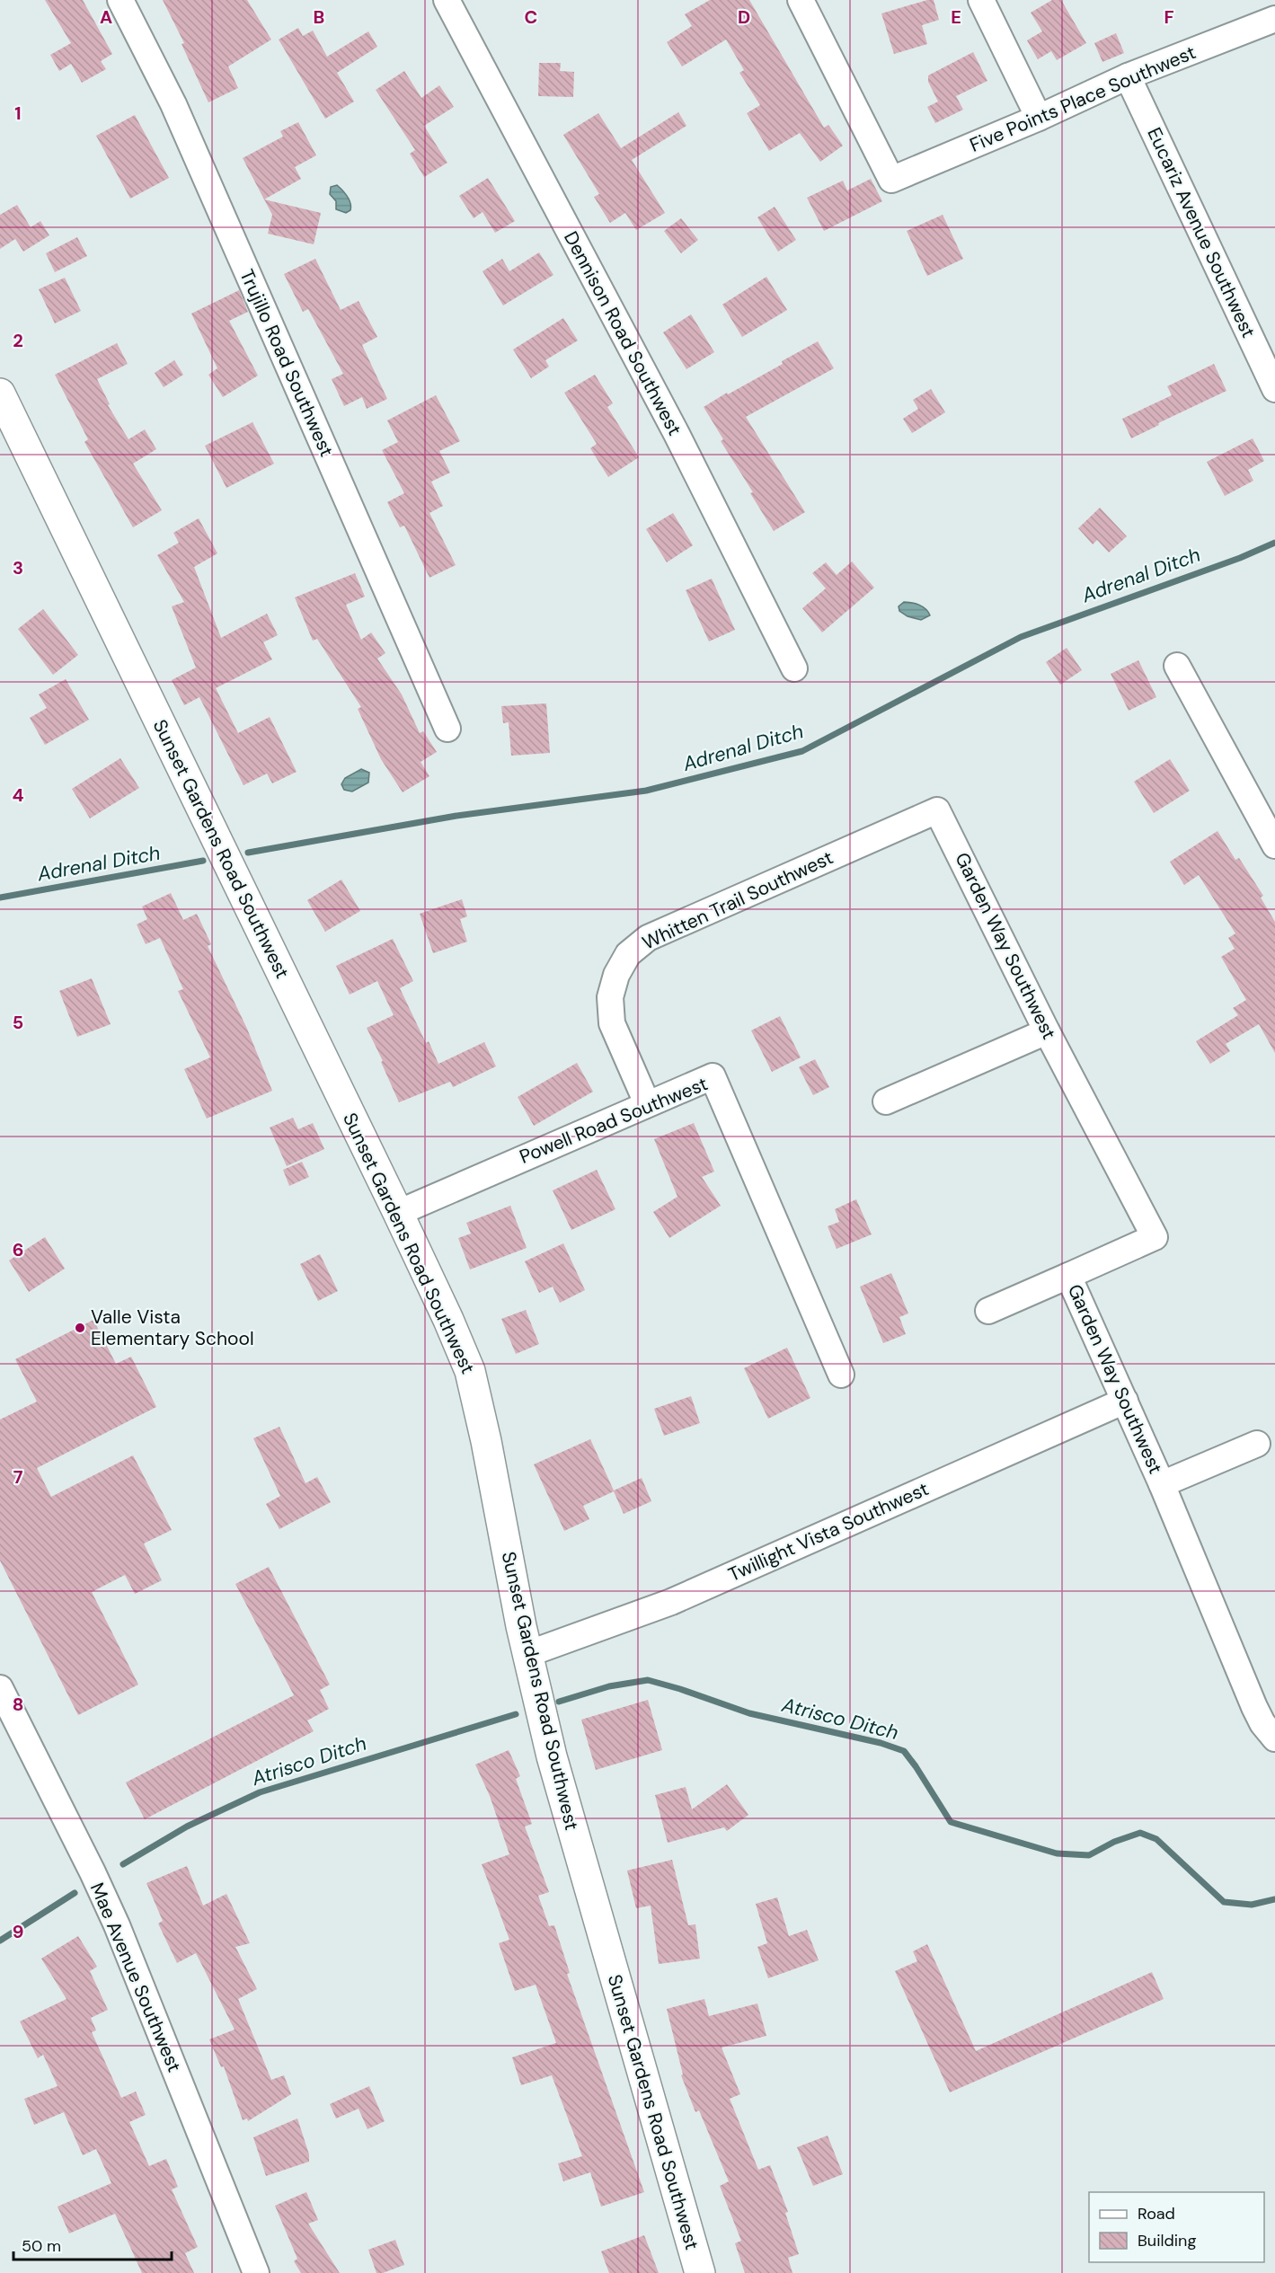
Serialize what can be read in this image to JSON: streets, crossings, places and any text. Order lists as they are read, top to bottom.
{
  "streets": {
    "street": [
      "Five Points Place Southwest",
      "Eucariz Avenue Southwest",
      "Dennison Road Southwest",
      "Trujillo Road Southwest",
      "Sunset Gardens Road Southwest",
      "Whitten Trail Southwest",
      "Garden Way Southwest",
      "Powell Road Southwest",
      "Twillight Vista Southwest",
      "Mae Avenue Southwest"
    ]
  },
  "crossings": [
    ["Five Points Place Southwest", "Eucariz Avenue Southwest"],
    ["Sunset Gardens Road Southwest", "Powell Road Southwest"],
    ["Sunset Gardens Road Southwest", "Twillight Vista Southwest"],
    ["Whitten Trail Southwest", "Garden Way Southwest"],
    ["Whitten Trail Southwest", "Powell Road Southwest"],
    ["Garden Way Southwest", "Twillight Vista Southwest"]
  ],
  "water": ["Adrenal Ditch", "Atrisco Ditch"],
  "places": ["Valle Vista Elementary School"],
  "legend": ["Road", "Building"],
  "scale_bar": "50 m",
  "grid": {
    "columns": [
      "A",
      "B",
      "C",
      "D",
      "E",
      "F"
    ],
    "rows": [
      "1",
      "2",
      "3",
      "4",
      "5",
      "6",
      "7",
      "8",
      "9"
    ]
  }
}
